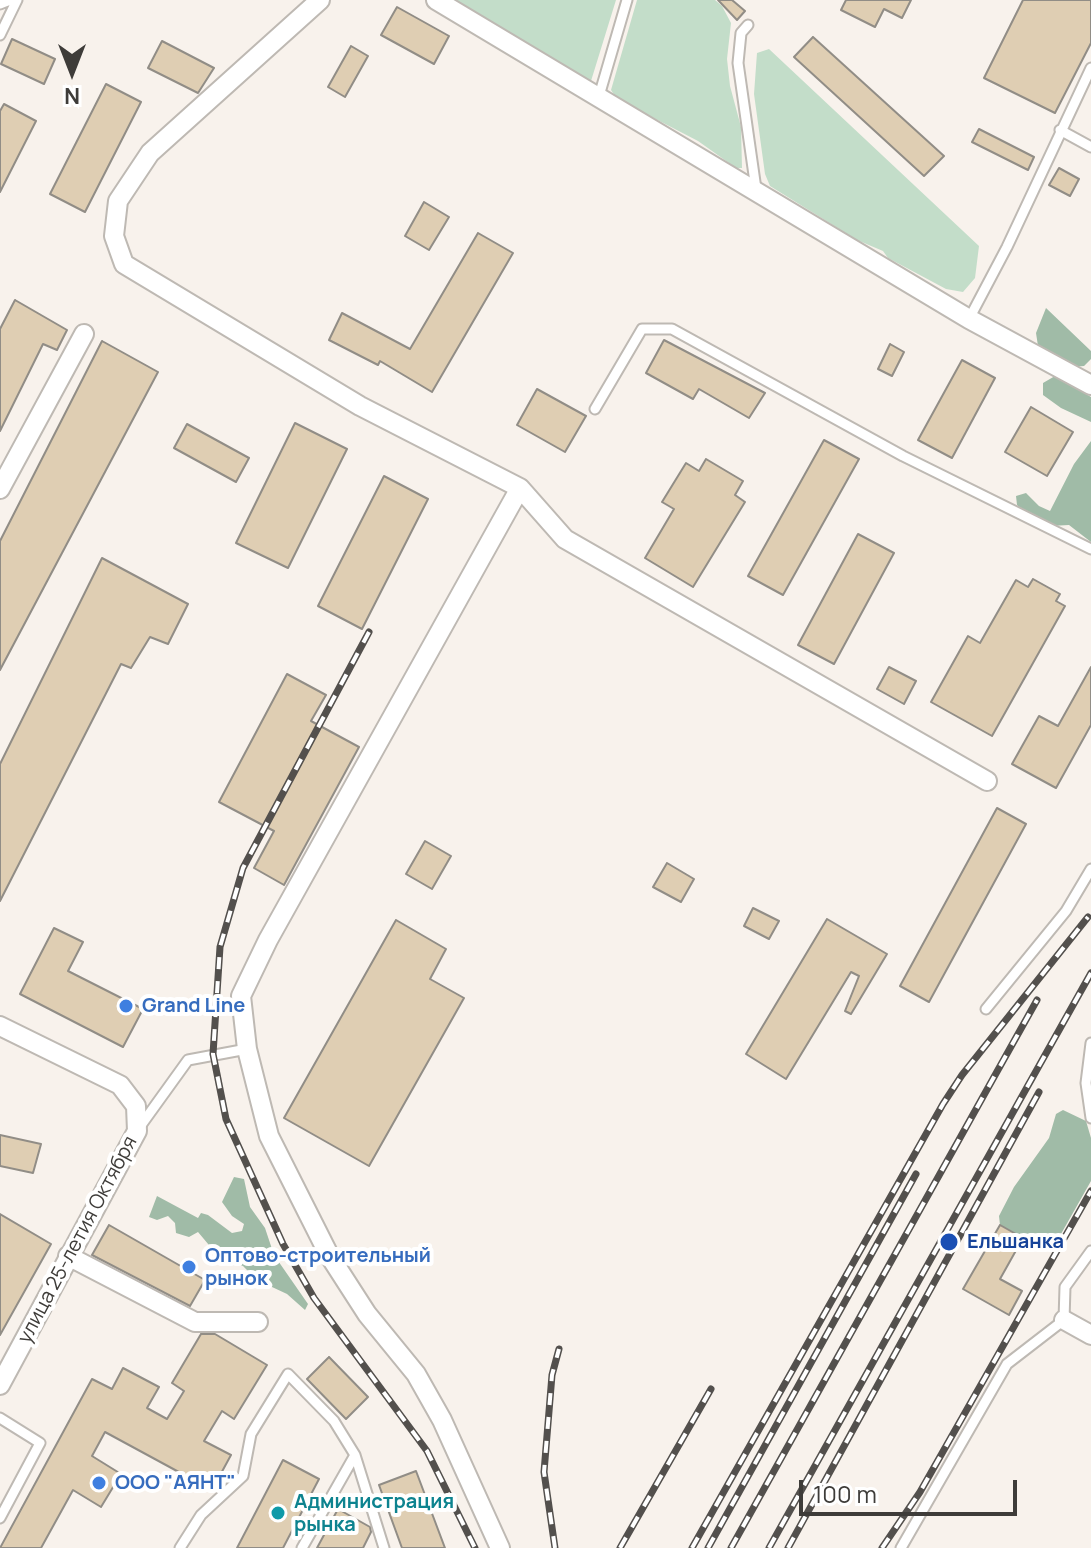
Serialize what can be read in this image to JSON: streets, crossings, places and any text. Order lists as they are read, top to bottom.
{
  "streets": {
    "street": ["улица 25-летия Октября"]
  },
  "places": [
    "Grand Line",
    "Ельшанка",
    "Оптово-строительный рынок",
    "ООО \"АЯНТ\"",
    "Администрация рынка"
  ],
  "scale_bar": "100 m",
  "north": "bottom"
}
